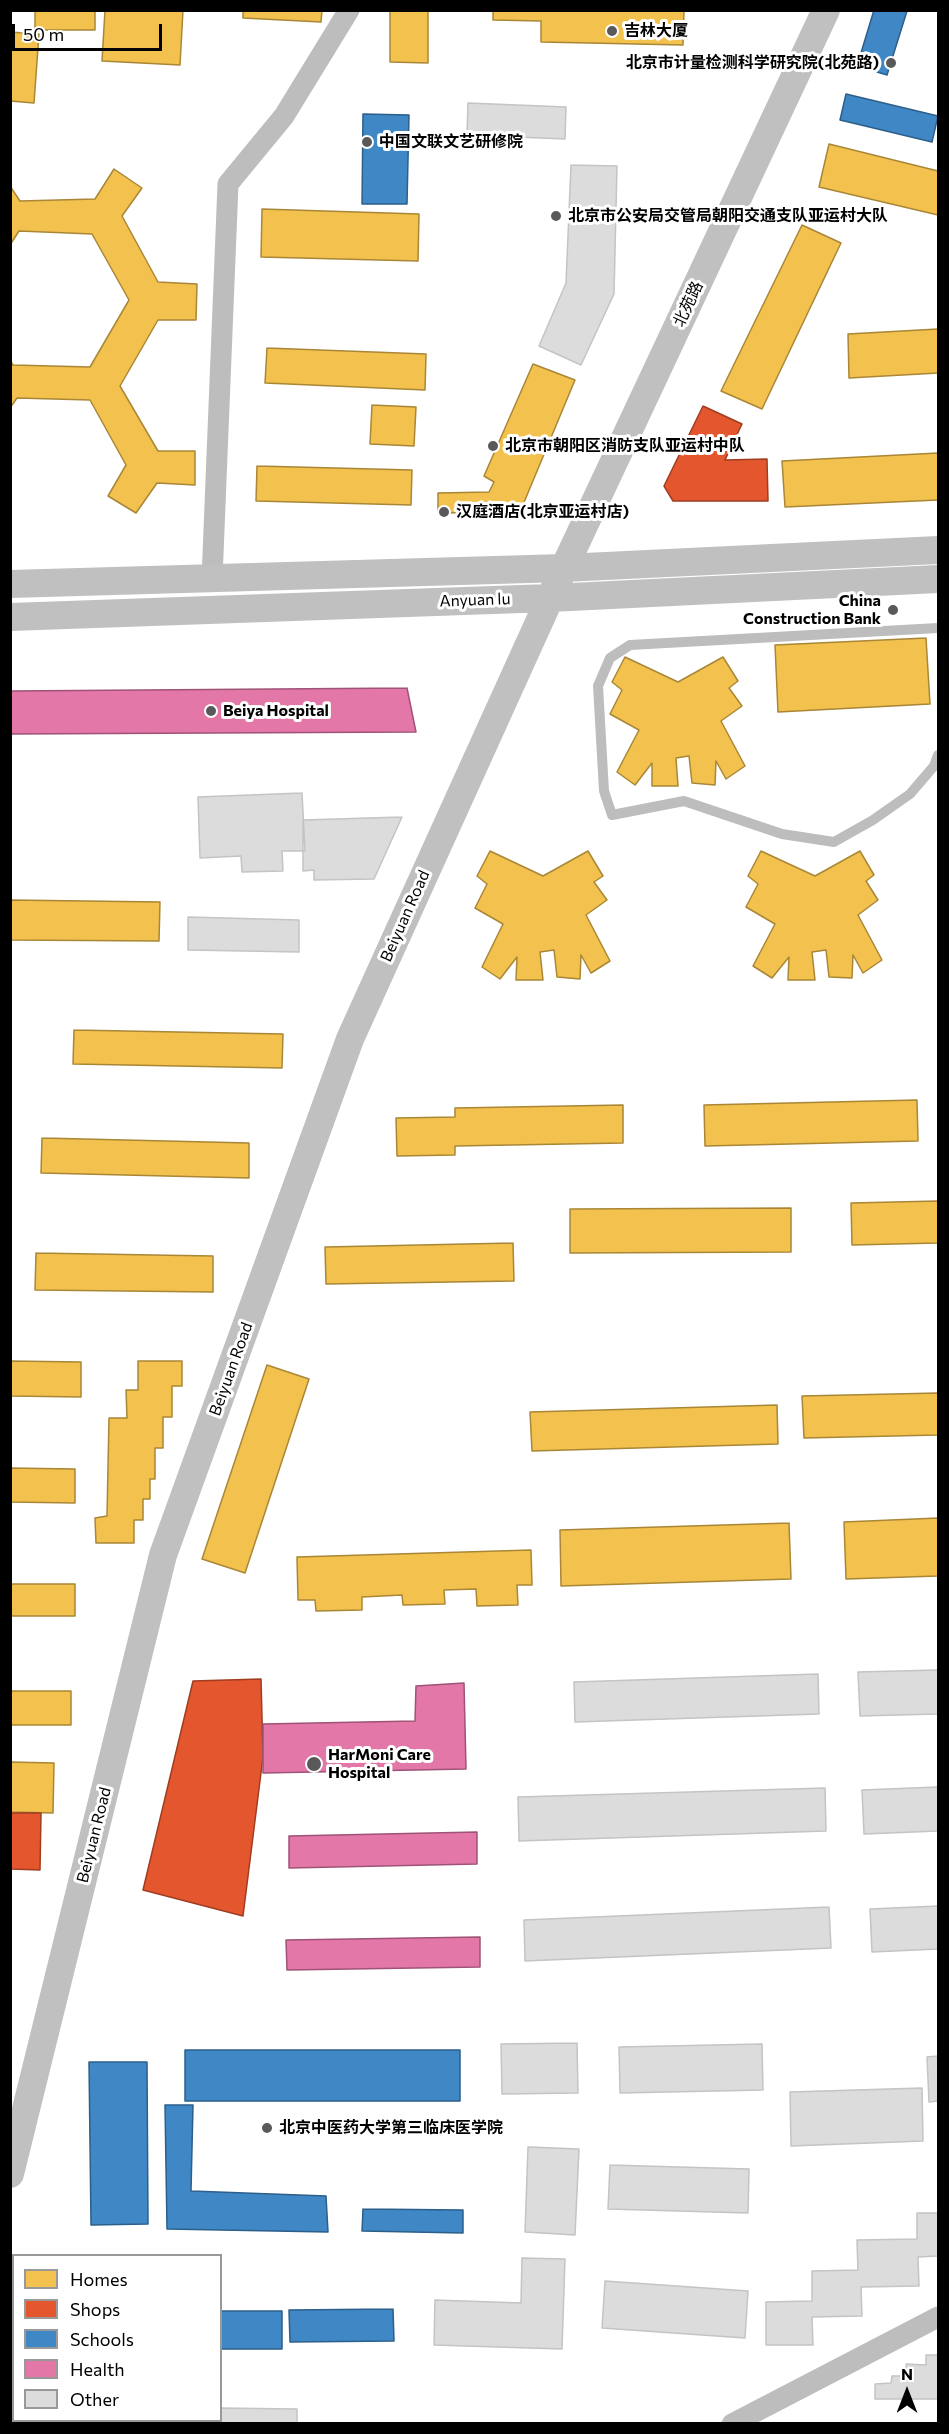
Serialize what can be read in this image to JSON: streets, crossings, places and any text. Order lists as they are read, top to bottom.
{
  "streets": {
    "street": ["北苑路", "Anyuan lu", "Beiyuan Road"]
  },
  "crossings": [
    ["北苑路", "Anyuan lu"],
    ["北苑路", "Beiyuan Road"],
    ["Anyuan lu", "Beiyuan Road"]
  ],
  "places": [
    "吉林大厦",
    "北京市计量检测科学研究院(北苑路)",
    "中国文联文艺研修院",
    "北京市公安局交管局朝阳交通支队亚运村大队",
    "北京市朝阳区消防支队亚运村中队",
    "汉庭酒店(北京亚运村店)",
    "China Construction Bank",
    "Beiya Hospital",
    "HarMoni Care Hospital",
    "北京中医药大学第三临床医学院"
  ],
  "legend": [
    "Homes",
    "Shops",
    "Schools",
    "Health",
    "Other"
  ],
  "scale_bar": "50 m",
  "north": "top"
}
